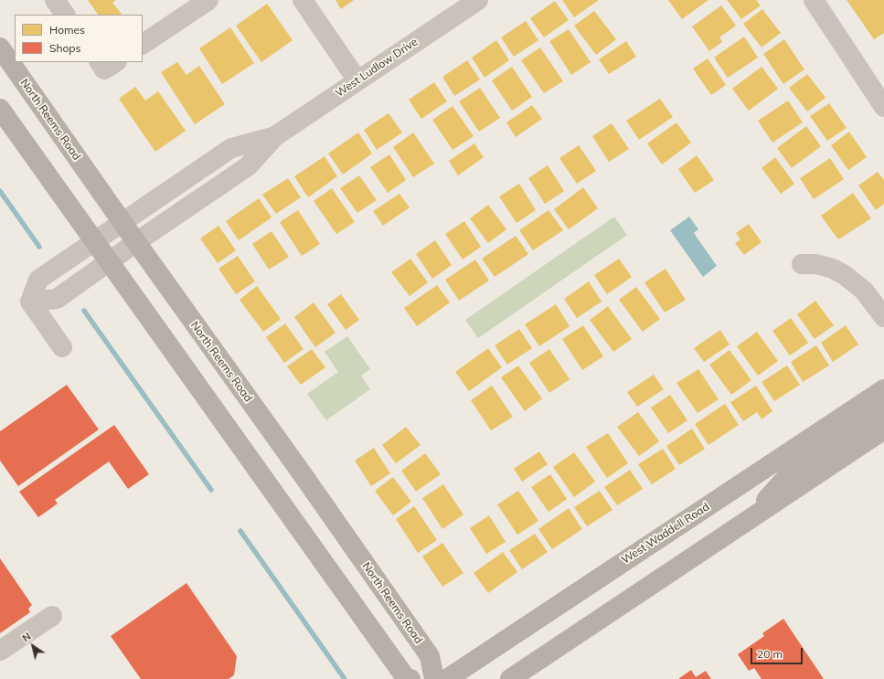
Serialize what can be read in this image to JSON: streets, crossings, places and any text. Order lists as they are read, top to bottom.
{
  "streets": {
    "main road": ["North Reems Road", "West Waddell Road"],
    "street": ["West Ludlow Drive"]
  },
  "crossings": [
    ["West Ludlow Drive", "North Reems Road"]
  ],
  "legend": ["Homes", "Shops"],
  "scale_bar": "20 m",
  "north": "top left"
}
